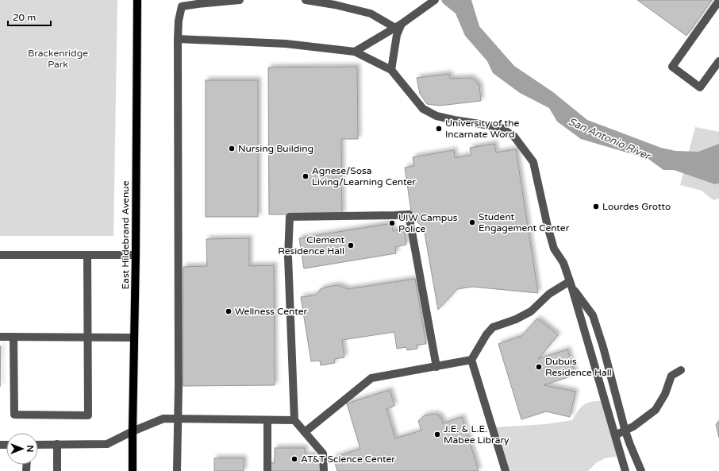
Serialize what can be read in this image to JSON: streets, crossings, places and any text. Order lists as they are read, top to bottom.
{
  "streets": {
    "main road": ["East Hildebrand Avenue"]
  },
  "water": ["San Antonio River"],
  "parks": ["Brackenridge Park"],
  "places": [
    "University of the Incarnate Word",
    "Nursing Building",
    "Agnese/Sosa Living/Learning Center",
    "Lourdes Grotto",
    "Student Engagement Center",
    "UIW Campus Police",
    "Clement Residence Hall",
    "Wellness Center",
    "Dubuis Residence Hall",
    "J.E. & L.E. Mabee Library",
    "AT&T Science Center"
  ],
  "scale_bar": "20 m",
  "north": "right"
}
